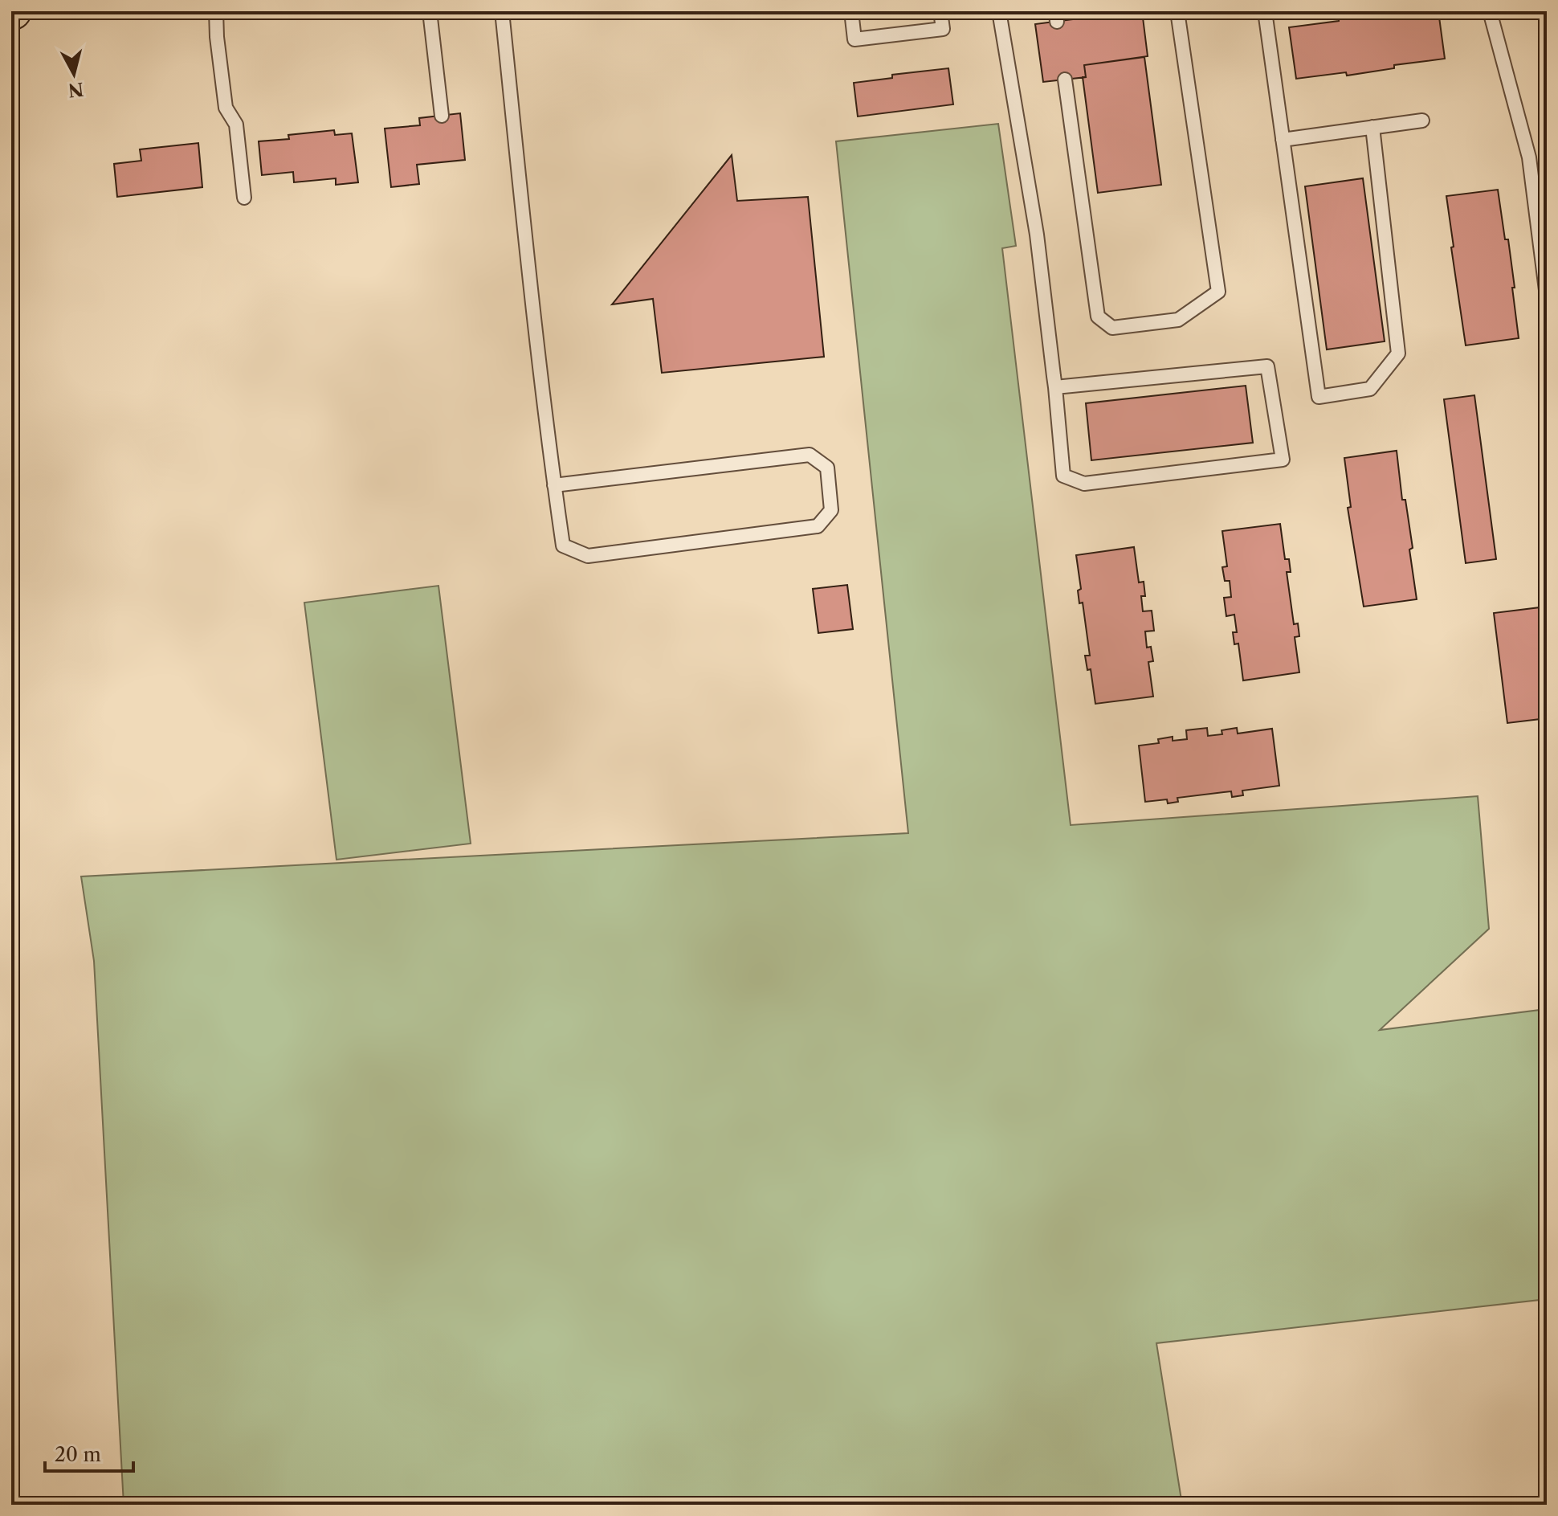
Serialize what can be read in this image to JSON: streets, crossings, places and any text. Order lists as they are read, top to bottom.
{
  "scale_bar": "20 m",
  "north": "bottom"
}
